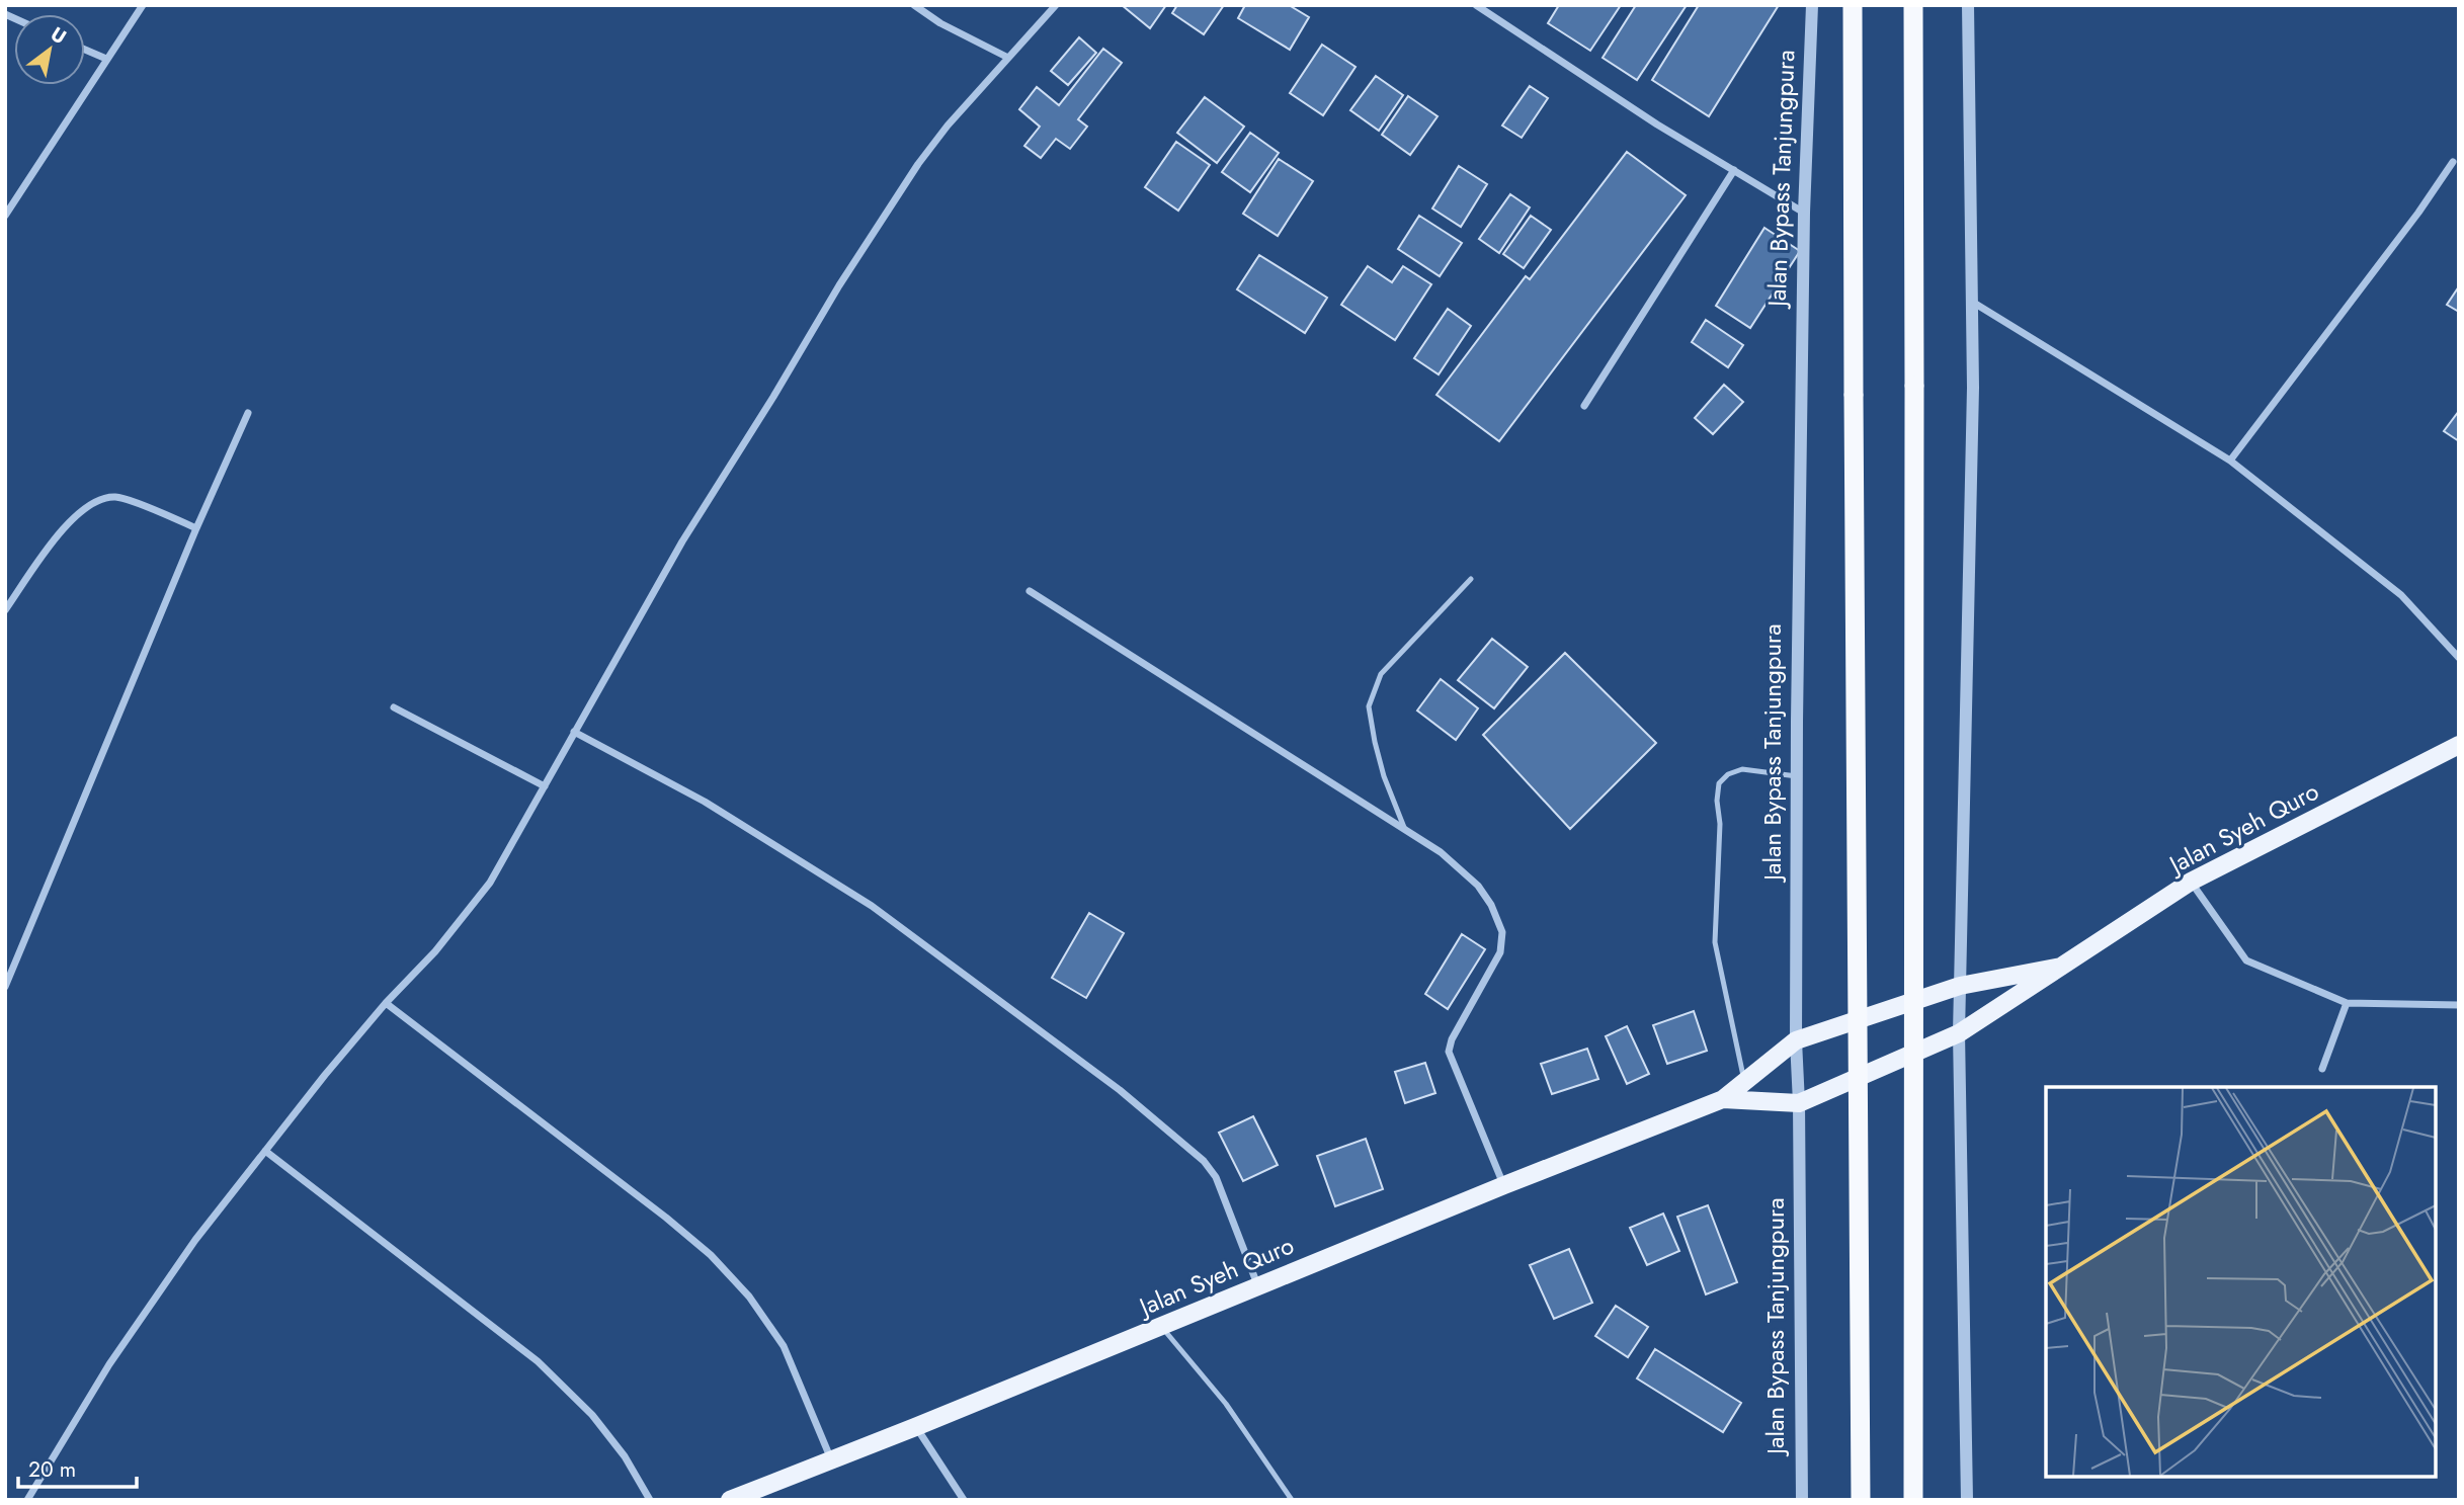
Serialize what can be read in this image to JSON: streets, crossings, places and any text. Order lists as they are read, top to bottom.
{
  "streets": {
    "main road": ["Jalan Syeh Quro"],
    "street": ["Jalan Bypass Tanjungpura"]
  },
  "crossings": [
    ["Jalan Bypass Tanjungpura", "Jalan Syeh Quro"]
  ],
  "scale_bar": "20 m",
  "north": "top right"
}
